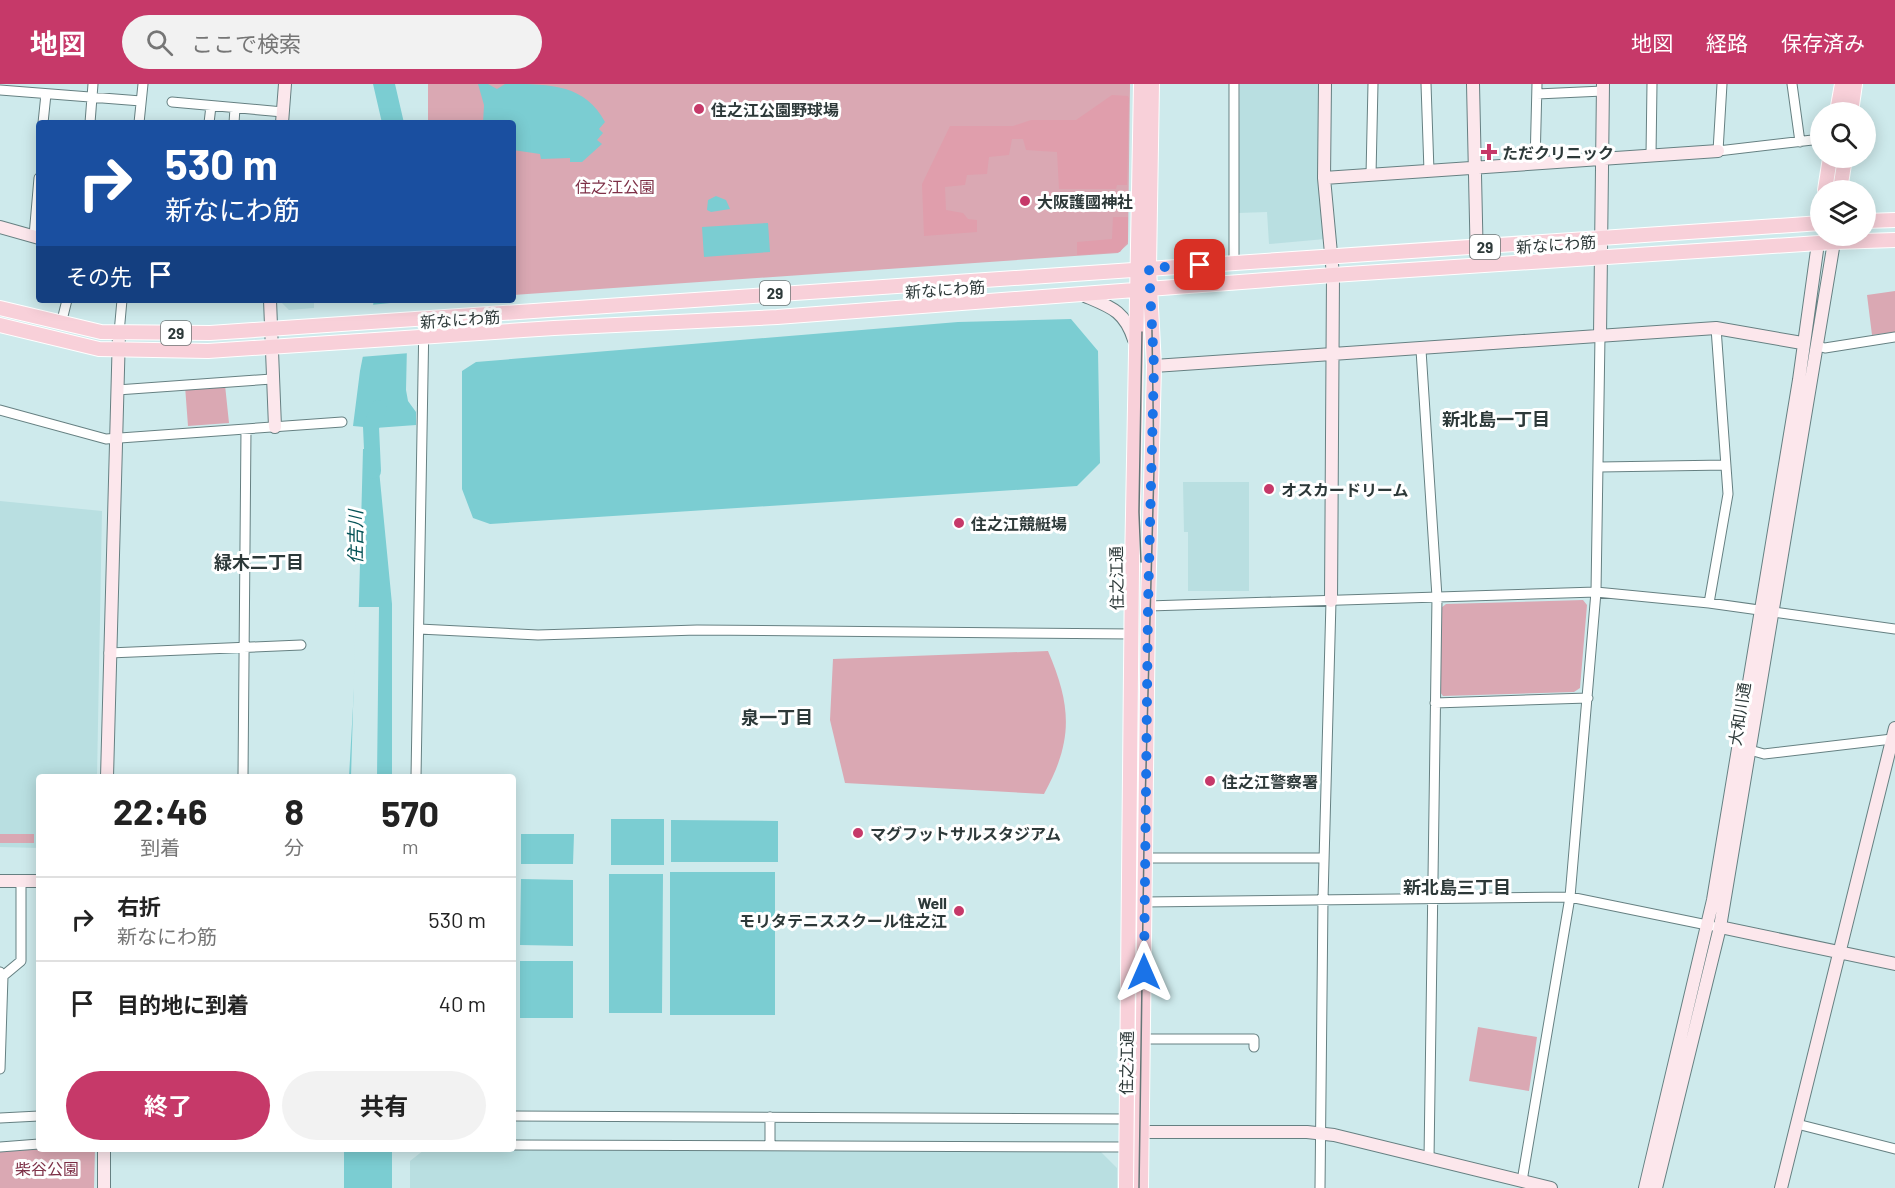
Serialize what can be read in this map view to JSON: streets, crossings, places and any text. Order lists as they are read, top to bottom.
{
  "streets": {
    "main road": ["新なにわ筋", "29", "住之江通"],
    "street": ["大和川通"]
  },
  "crossings": [
    ["新なにわ筋", "住之江通"]
  ],
  "districts": [
    "新北島一丁目",
    "緑木二丁目",
    "泉一丁目",
    "新北島三丁目"
  ],
  "water": ["住吉川"],
  "parks": ["住之江公園", "柴谷公園"],
  "places": {
    "other": [
      "住之江公園野球場",
      "大阪護國神社",
      "オスカードリーム",
      "住之江競艇場",
      "住之江警察署",
      "マグフットサルスタジアム",
      "Well モリタテニススクール住之江"
    ],
    "health": ["ただクリニック"]
  },
  "page": {
    "header": "地図",
    "search": "ここで検索",
    "nav": ["地図", "経路", "保存済み"],
    "turn": ["530 m", "新なにわ筋"],
    "then": "その先",
    "eta": [
      "22:46",
      "到着",
      "8",
      "分",
      "570",
      "m"
    ],
    "list": [
      {
        "name": "右折",
        "note": "新なにわ筋",
        "value": "530 m"
      },
      {
        "name": "目的地に到着",
        "value": "40 m"
      }
    ],
    "buttons": ["終了", "共有"]
  }
}
